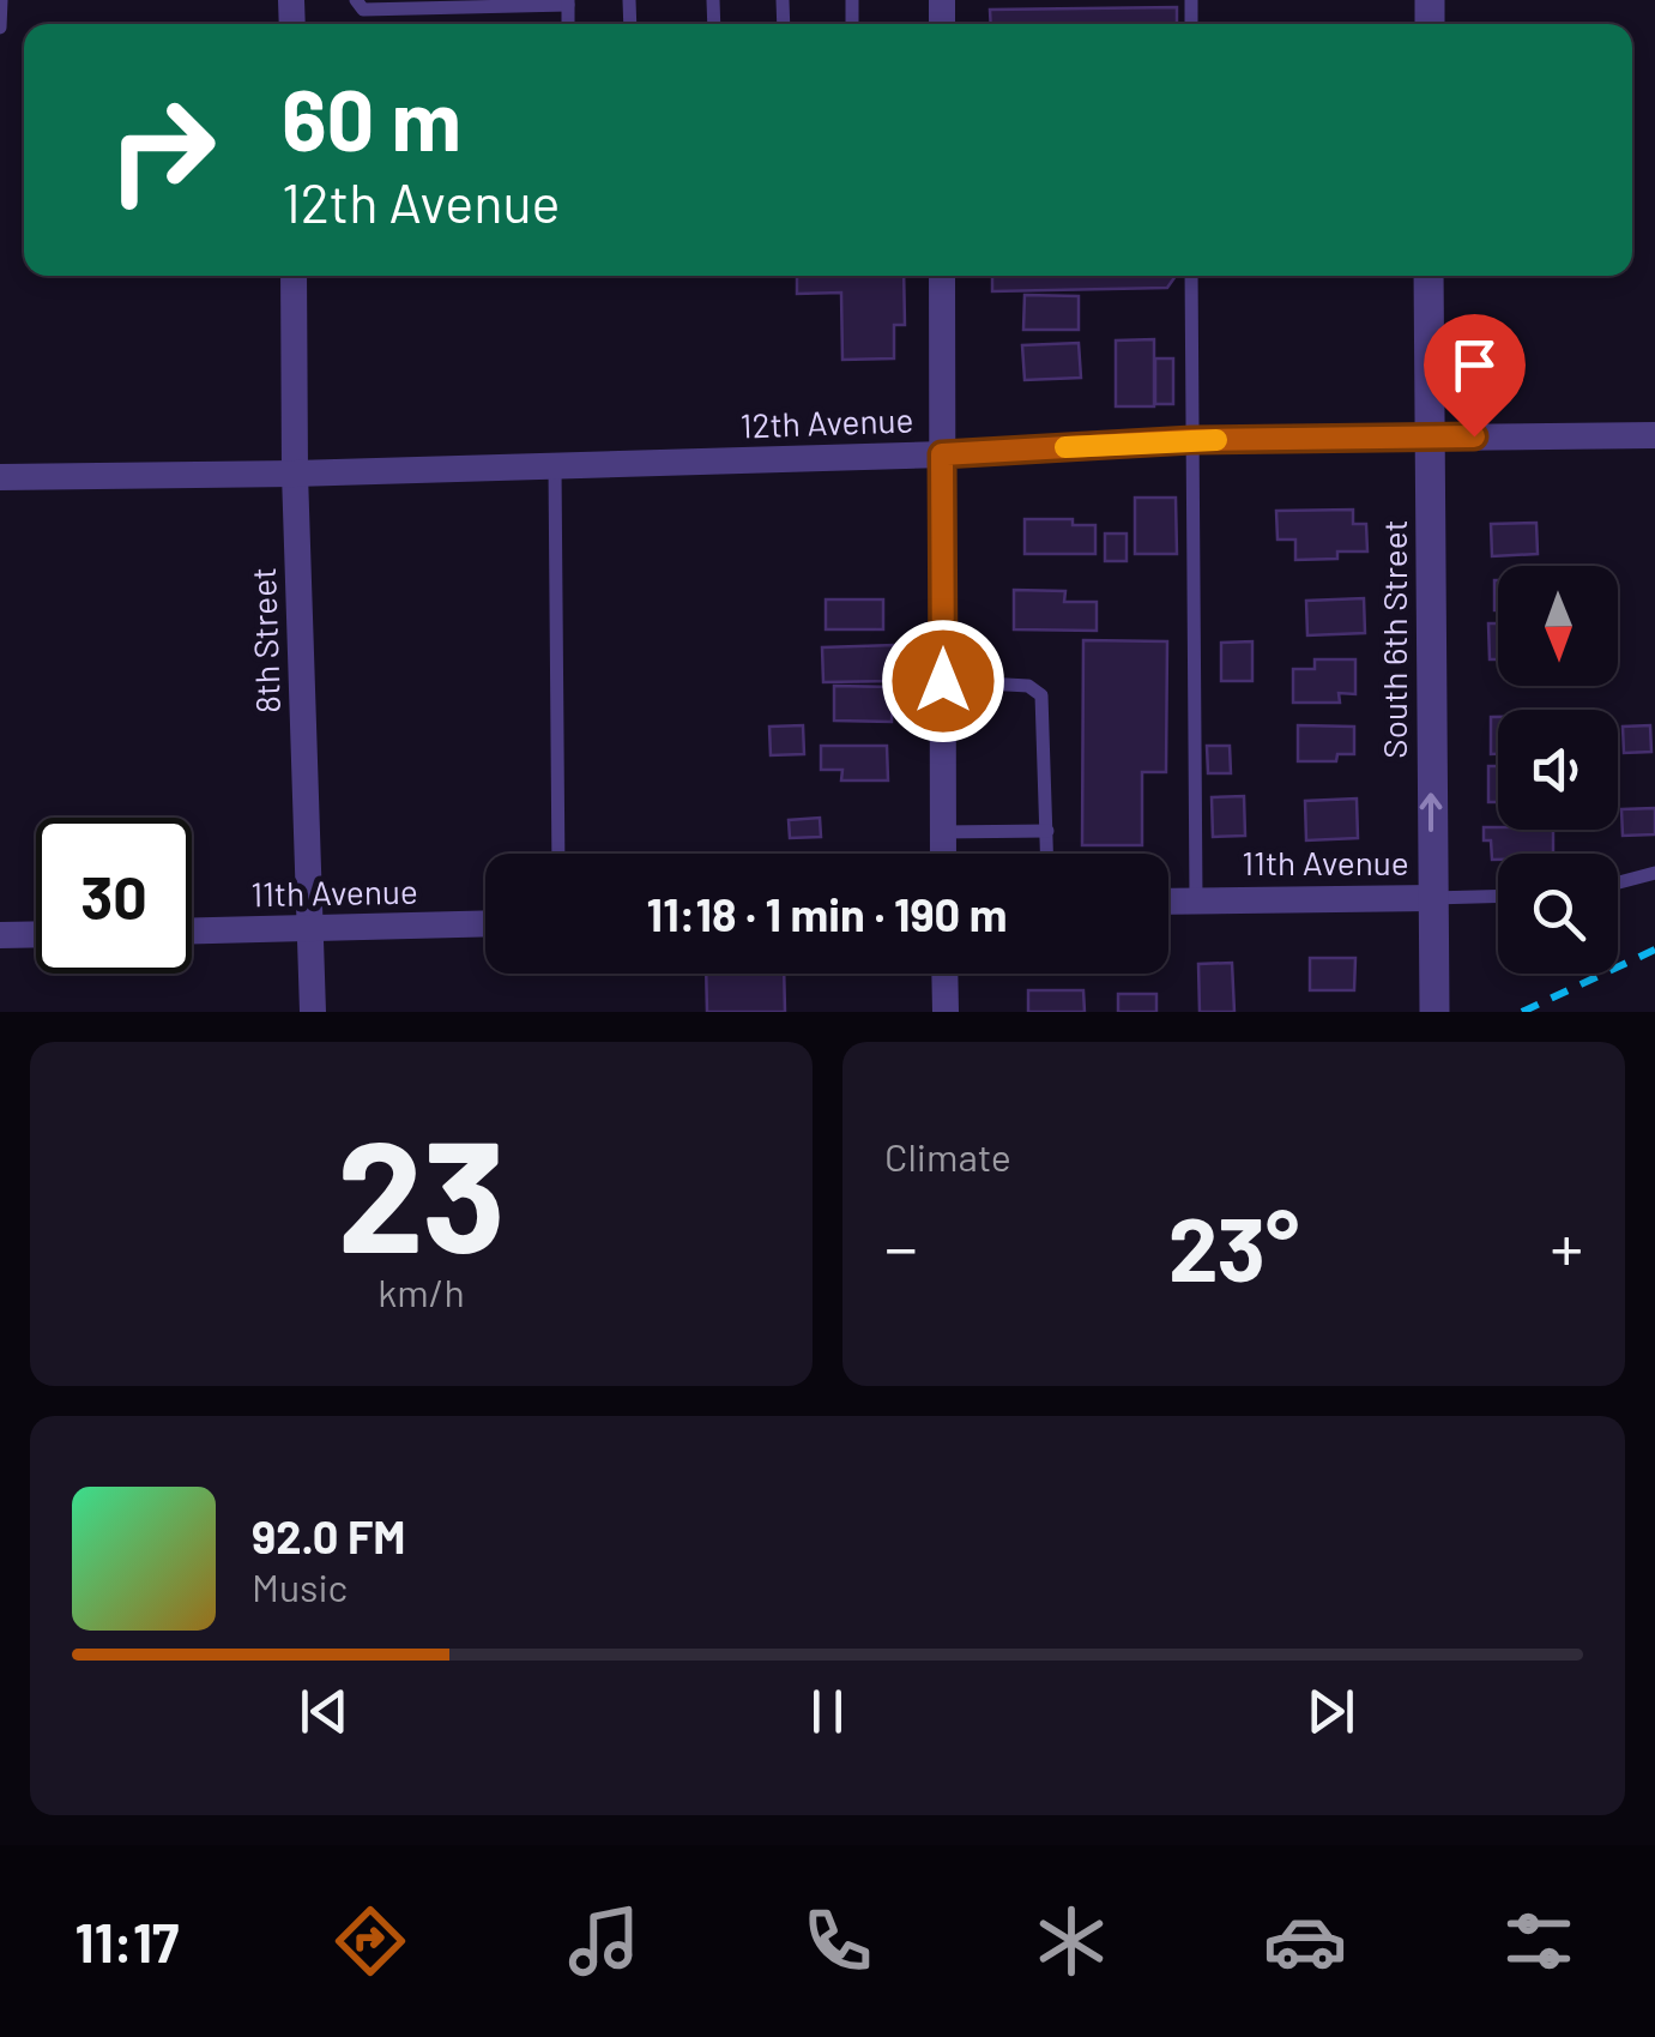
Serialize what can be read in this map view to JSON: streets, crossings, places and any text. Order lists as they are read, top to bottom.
{
  "streets": {
    "street": [
      "12th Avenue",
      "South 6th Street",
      "8th Street",
      "11th Avenue"
    ]
  },
  "crossings": [
    ["12th Avenue", "South 6th Street"],
    ["12th Avenue", "8th Street"],
    ["South 6th Street", "11th Avenue"],
    ["8th Street", "11th Avenue"]
  ],
  "one_way": ["South 6th Street"],
  "north": "bottom",
  "page": {
    "turn": ["60 m", "12th Avenue"],
    "limit": "30",
    "trip": "11:18 · 1 min · 190 m",
    "tile": [
      ["23", "km/h"],
      "Climate"
    ],
    "heat": ["−", "23°", "+"],
    "song": ["92.0 FM", "Music"],
    "tabs": "11:17"
  }
}
